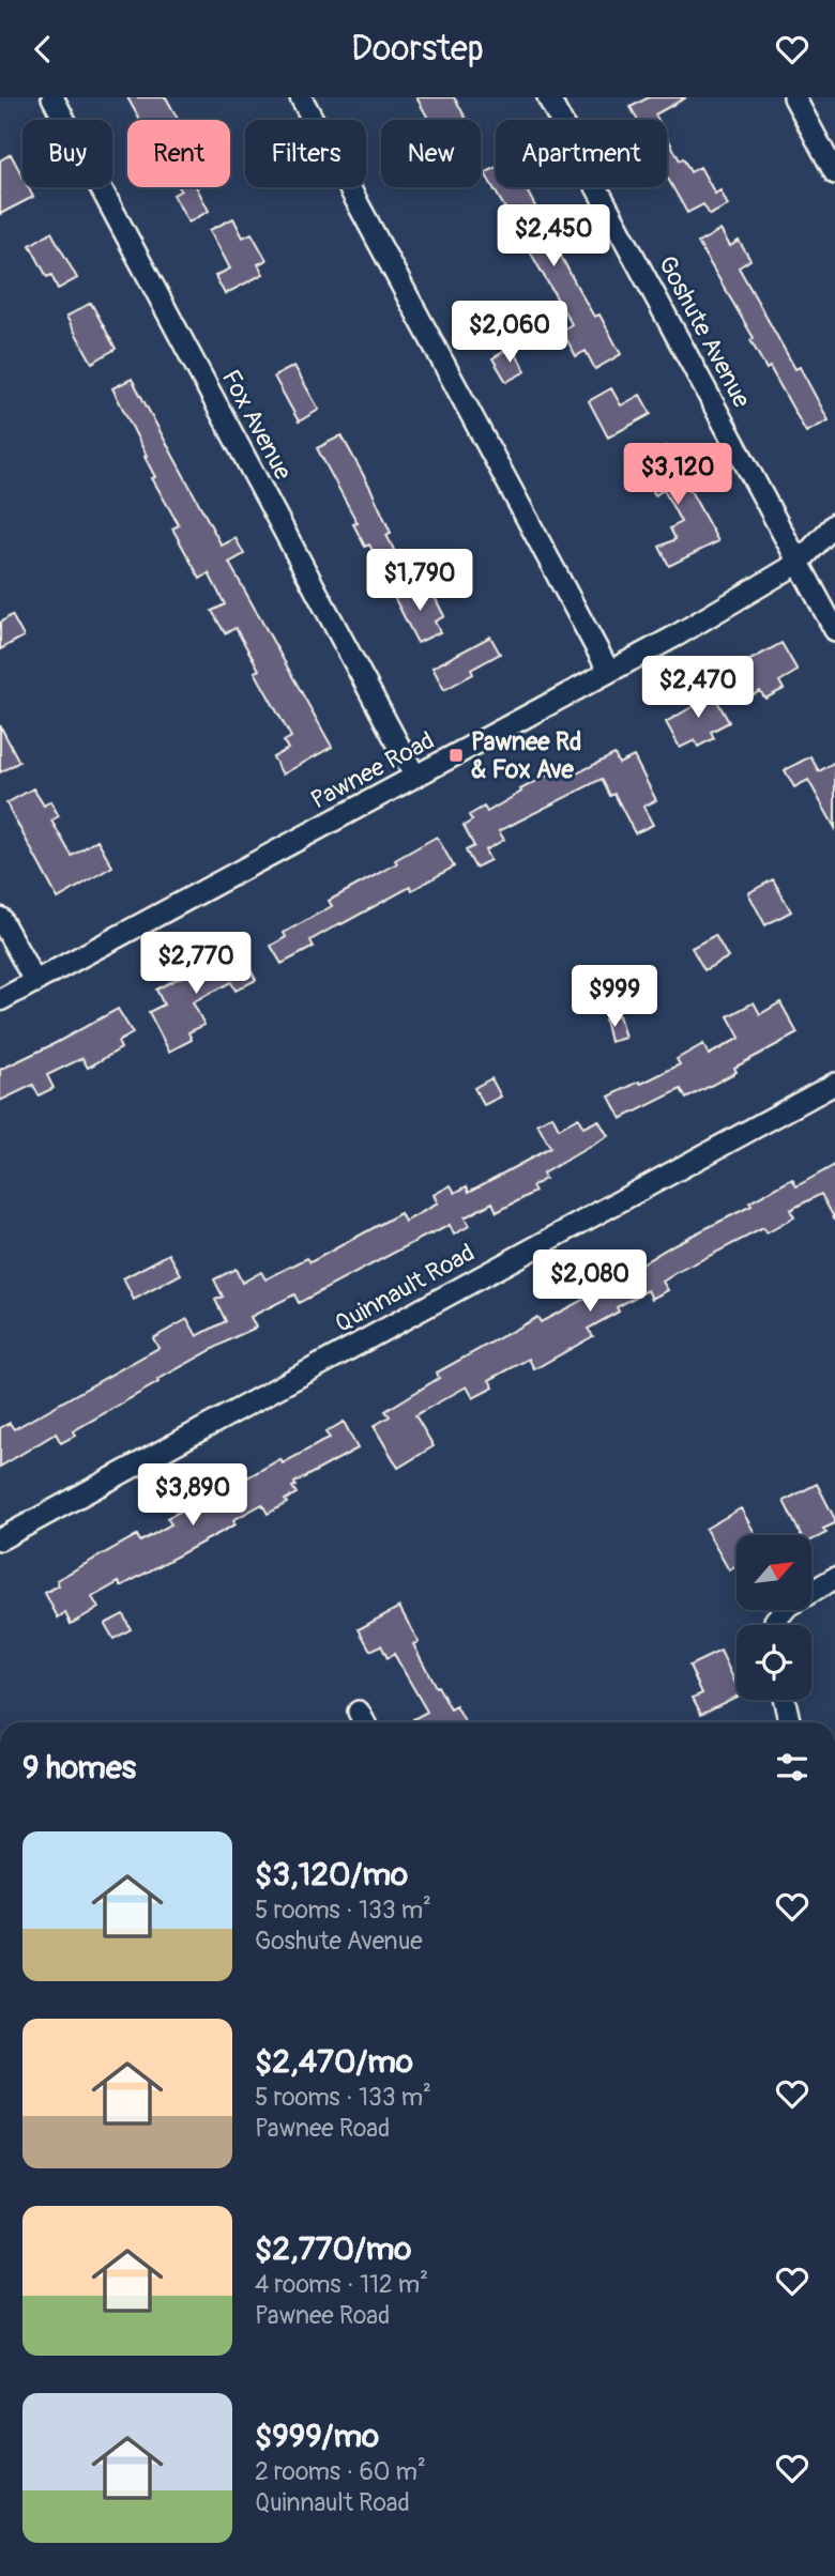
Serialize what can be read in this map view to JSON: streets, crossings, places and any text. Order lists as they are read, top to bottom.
{
  "streets": {
    "street": [
      "Goshute Avenue",
      "Fox Avenue",
      "Pawnee Road",
      "Quinnault Road"
    ]
  },
  "crossings": [
    ["Goshute Avenue", "Pawnee Road"],
    ["Fox Avenue", "Pawnee Road"]
  ],
  "places": {
    "transit": ["Pawnee Rd & Fox Ave"]
  },
  "north": "top right",
  "page": {
    "header": "Doorstep",
    "chip": [
      "Buy",
      "Rent",
      "Filters",
      "New",
      "Apartment"
    ],
    "price": [
      "$2,450",
      "$2,060",
      "$3,120",
      "$1,790",
      "$2,470",
      "$2,770",
      "$999",
      "$2,080",
      "$3,890"
    ],
    "heading": "9 homes",
    "list": [
      {
        "name": "$3,120/mo",
        "note": "5 rooms · 133 m² · Goshute Avenue"
      },
      {
        "name": "$2,470/mo",
        "note": "5 rooms · 133 m² · Pawnee Road"
      },
      {
        "name": "$2,770/mo",
        "note": "4 rooms · 112 m² · Pawnee Road"
      },
      {
        "name": "$999/mo",
        "note": "2 rooms · 60 m² · Quinnault Road"
      }
    ]
  }
}
